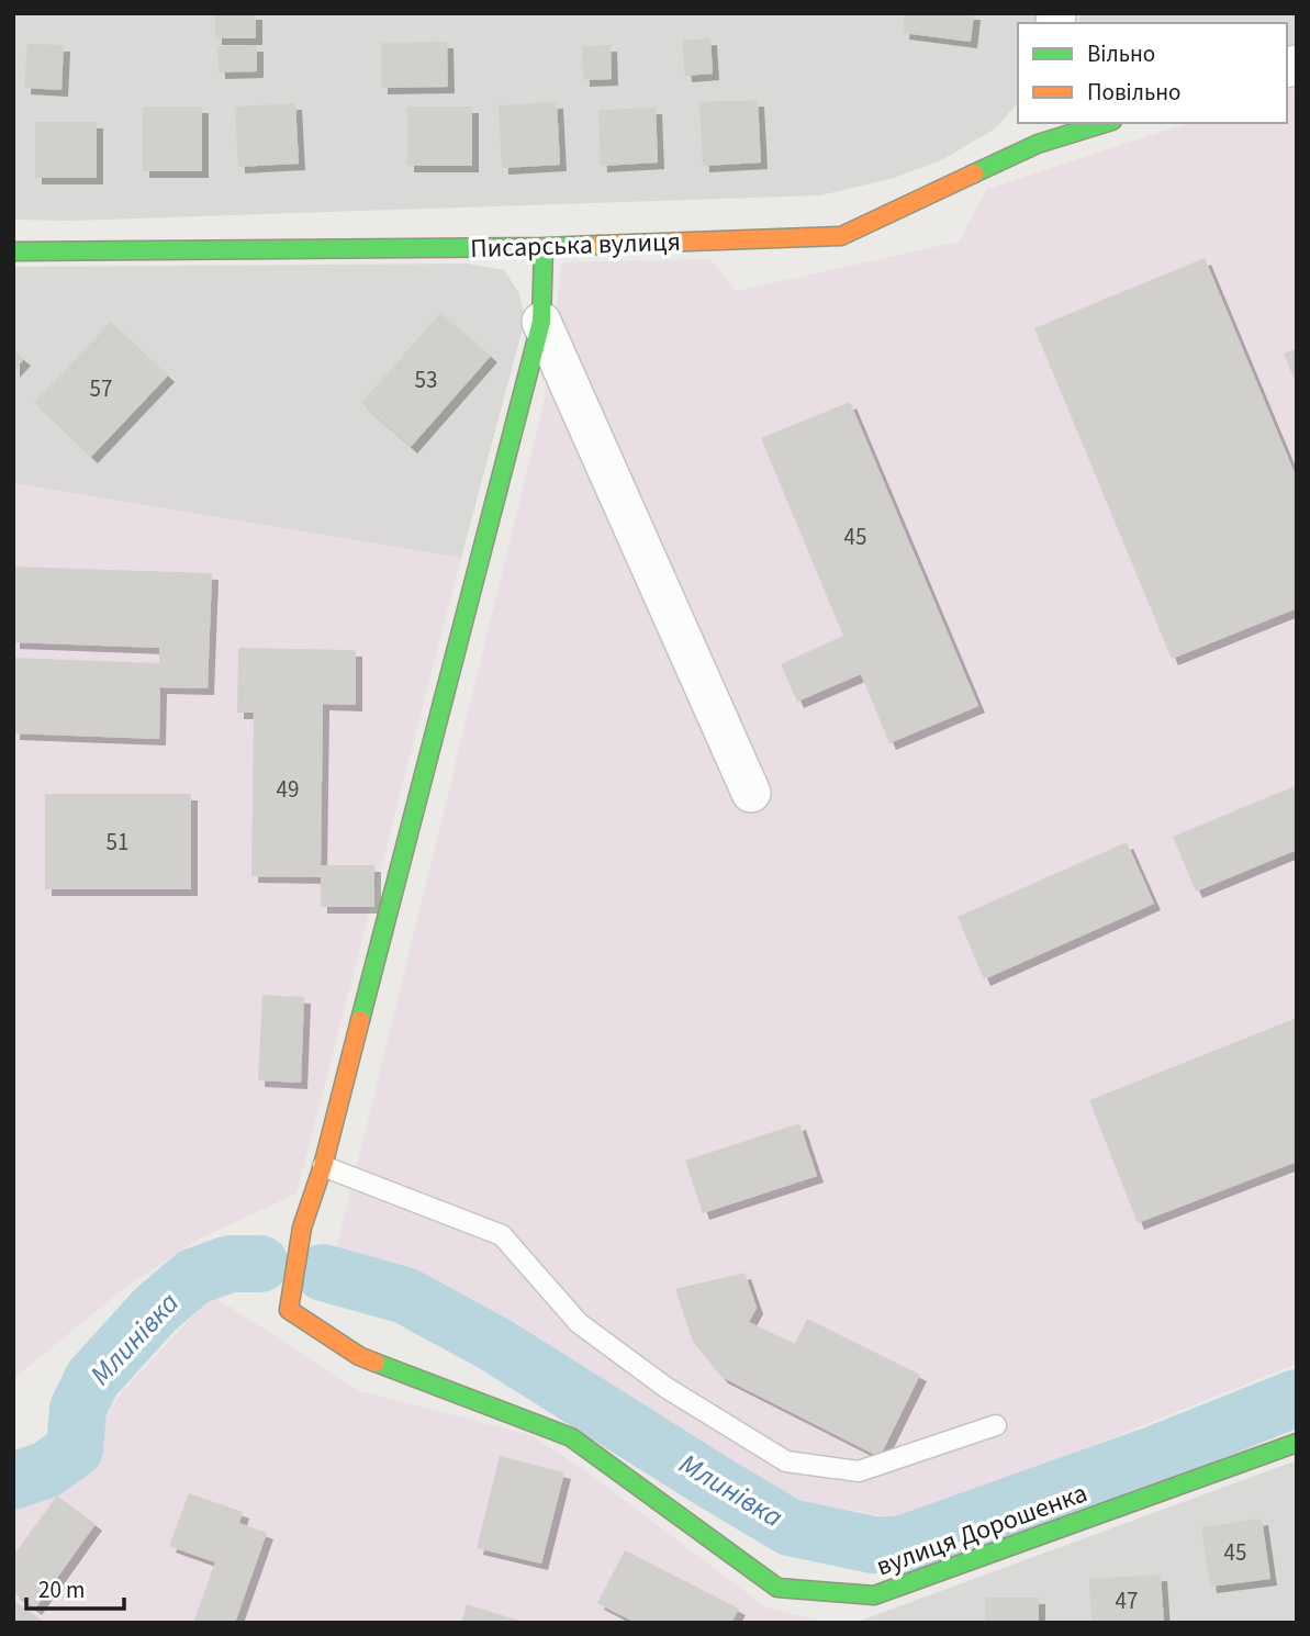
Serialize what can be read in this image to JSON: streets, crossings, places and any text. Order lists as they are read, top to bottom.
{
  "streets": {
    "street": ["Писарська вулиця", "вулиця Дорошенка"]
  },
  "water": ["Млинівка"],
  "house_numbers": [
    "53",
    "57",
    "45",
    "49",
    "51",
    "45",
    "47"
  ],
  "legend": ["Вільно", "Повільно"],
  "scale_bar": "20 m"
}
